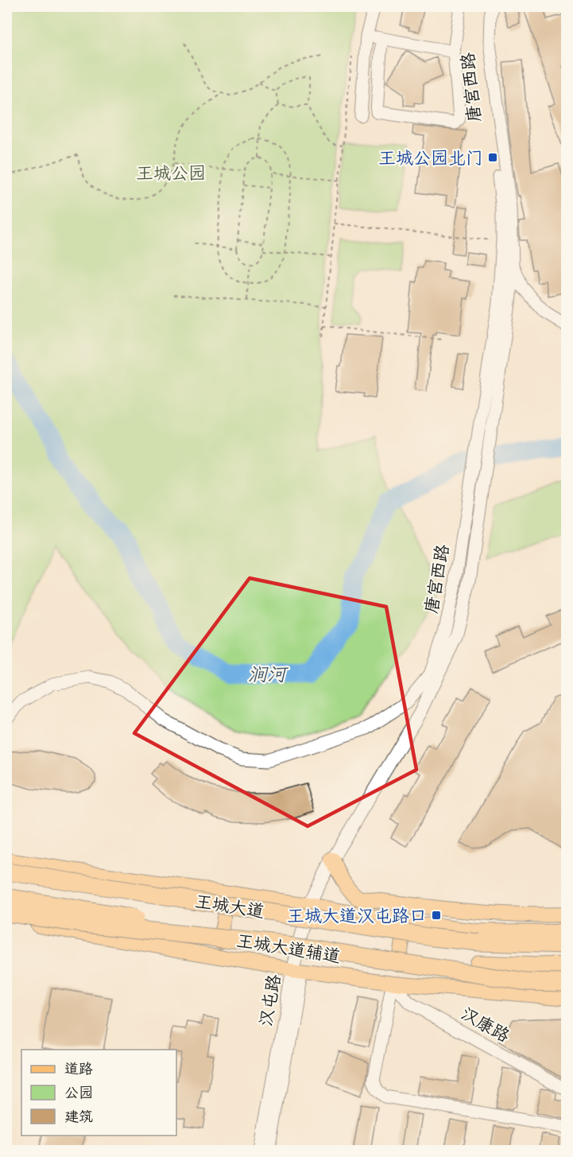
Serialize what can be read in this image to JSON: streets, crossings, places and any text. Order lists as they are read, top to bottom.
{
  "streets": {
    "highway": ["王城大道"],
    "main road": ["王城大道辅道"],
    "street": ["唐宫西路", "汉屯路", "汉康路"]
  },
  "crossings": [
    ["唐宫西路", "汉屯路"],
    ["王城大道", "汉屯路"],
    ["王城大道辅道", "汉屯路"],
    ["王城大道辅道", "汉康路"]
  ],
  "water": ["涧河"],
  "parks": ["王城公园"],
  "places": {
    "transit": ["王城公园北门", "王城大道汉屯路口"]
  },
  "legend": ["道路", "公园", "建筑"]
}
